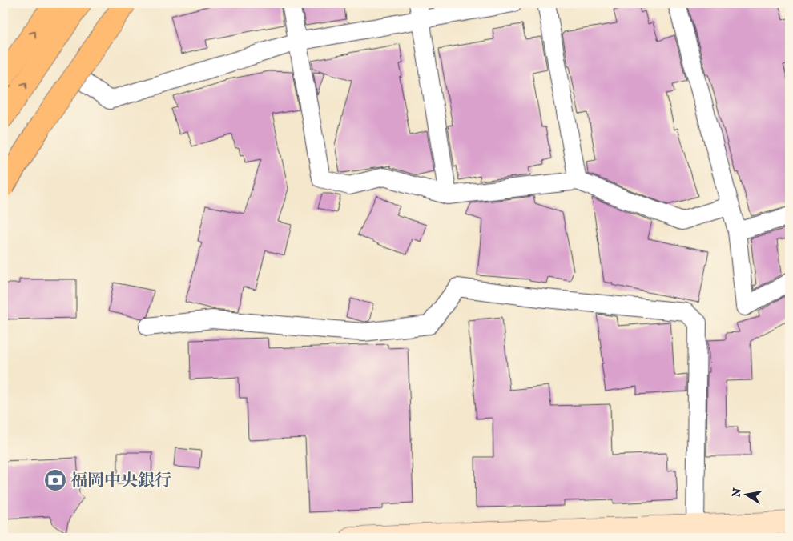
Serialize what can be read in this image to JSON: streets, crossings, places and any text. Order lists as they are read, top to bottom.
{
  "places": {
    "bank": ["福岡中央銀行"]
  },
  "north": "left"
}
